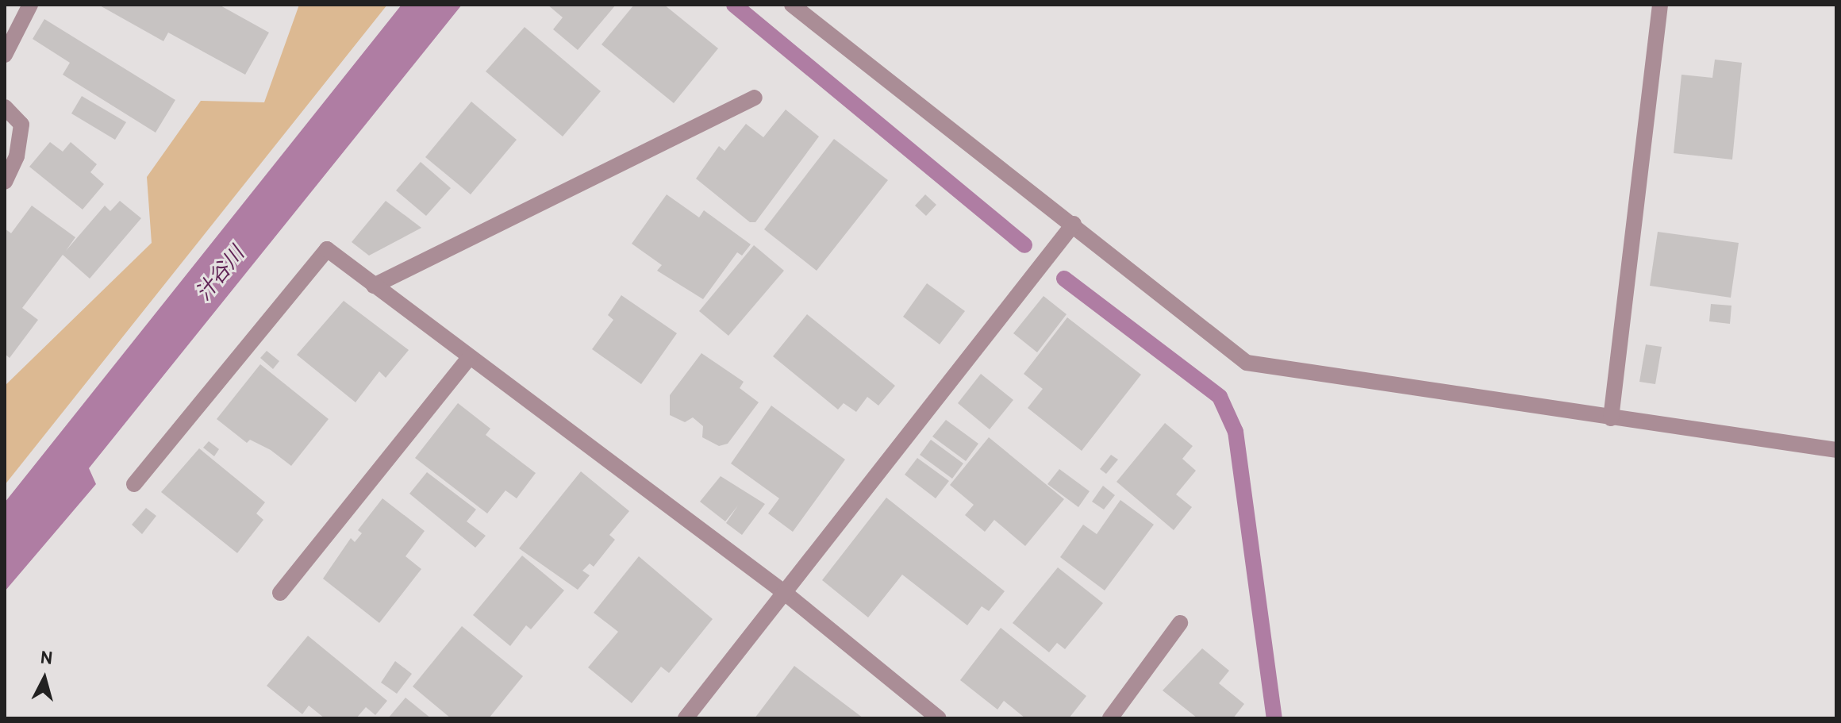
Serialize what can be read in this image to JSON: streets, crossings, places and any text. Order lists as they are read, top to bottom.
{
  "water": ["汁谷川"],
  "north": "top"
}
